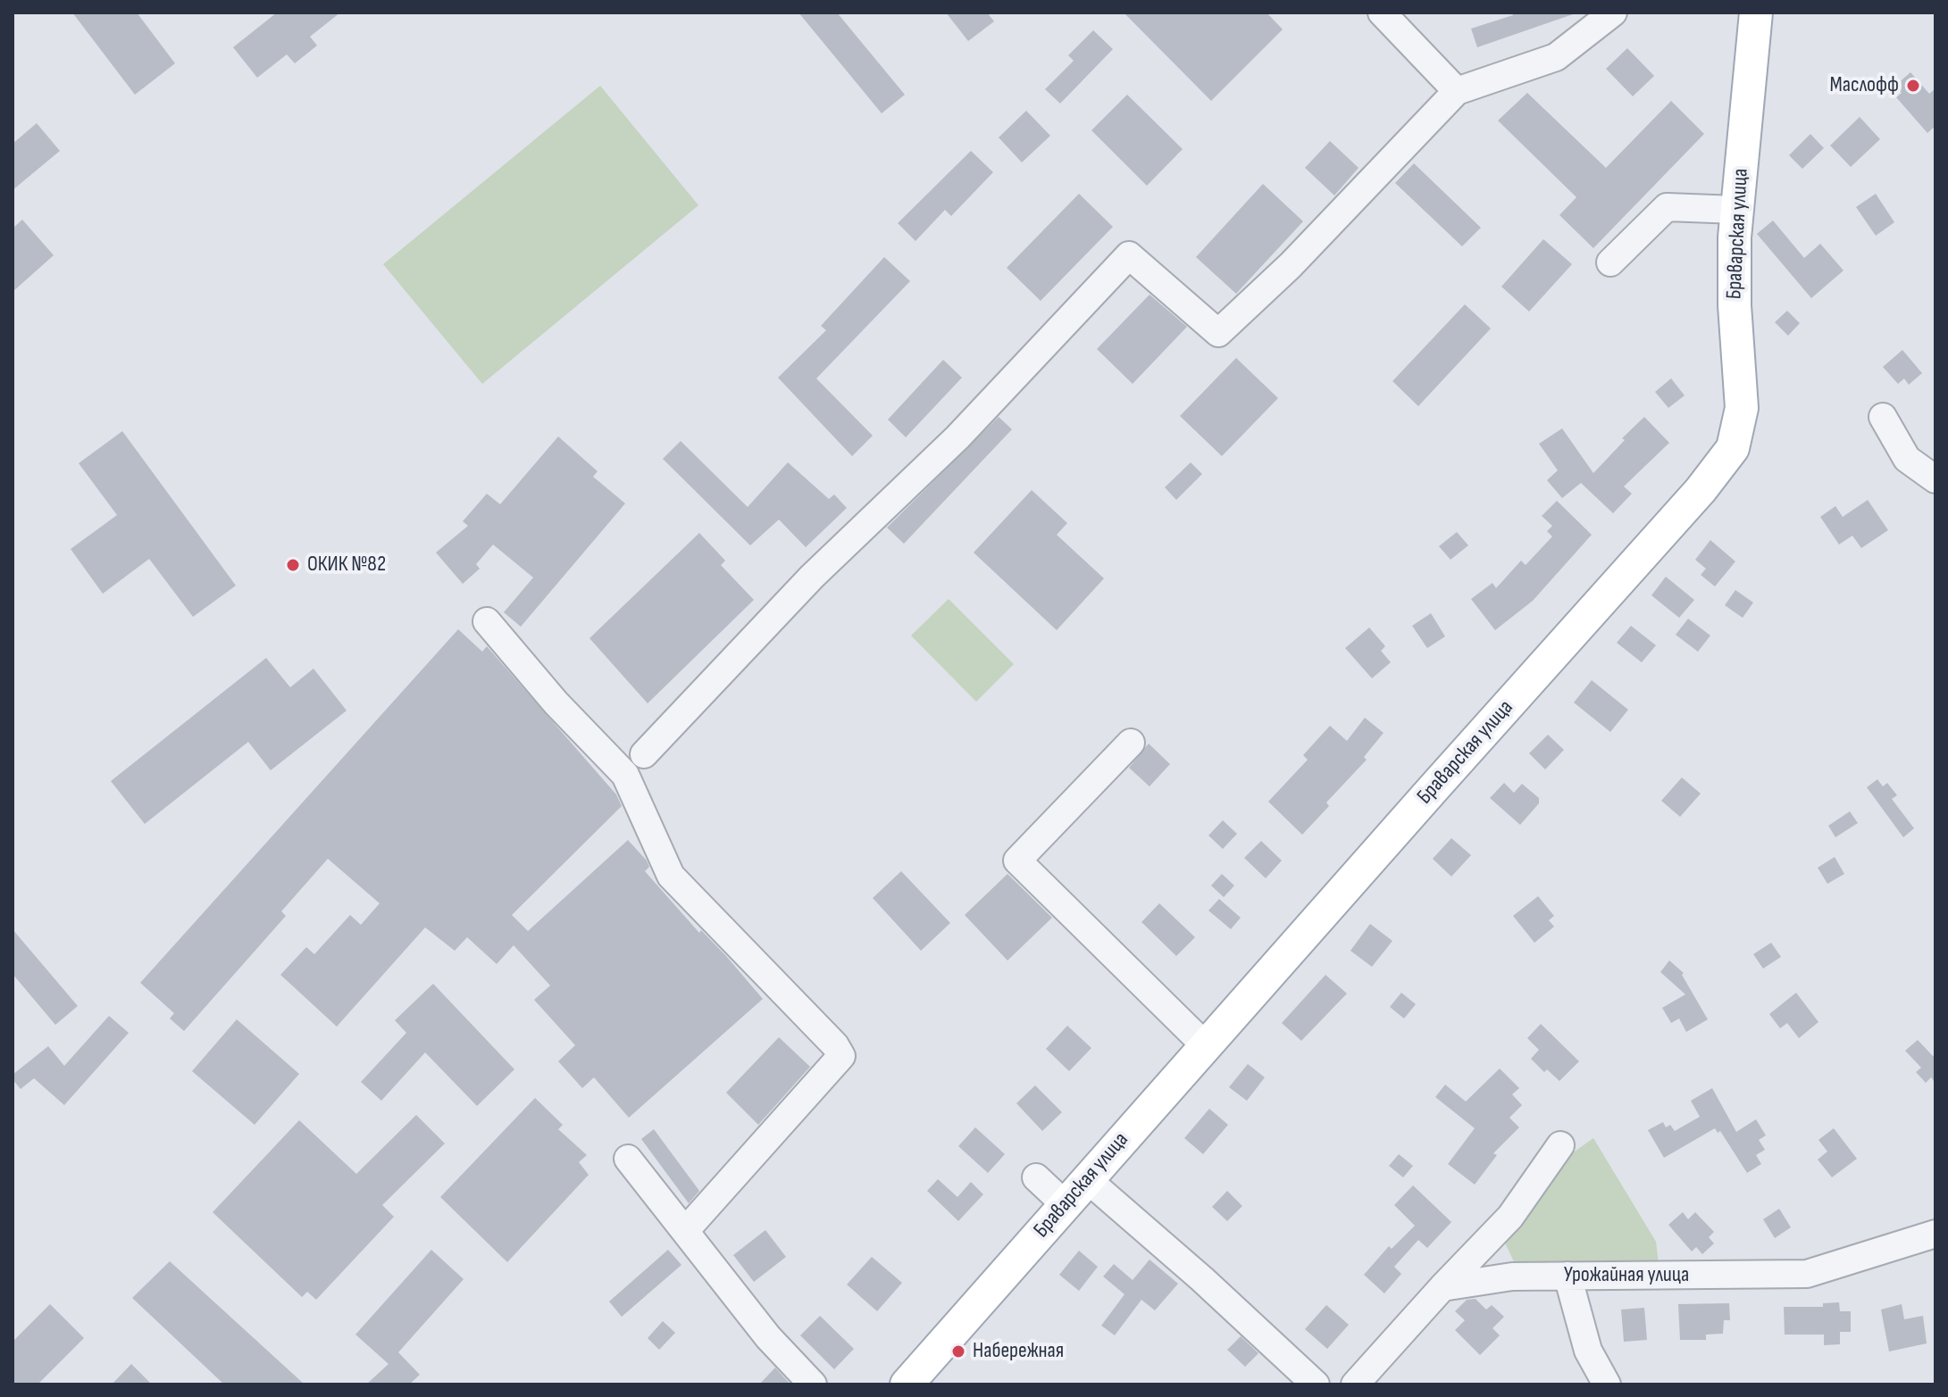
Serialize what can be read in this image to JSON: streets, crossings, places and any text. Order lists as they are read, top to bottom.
{
  "streets": {
    "main road": ["Браварская улица"],
    "street": ["Урожайная улица"]
  },
  "places": ["Маслофф", "ОКИК №82", "Набережная"]
}
